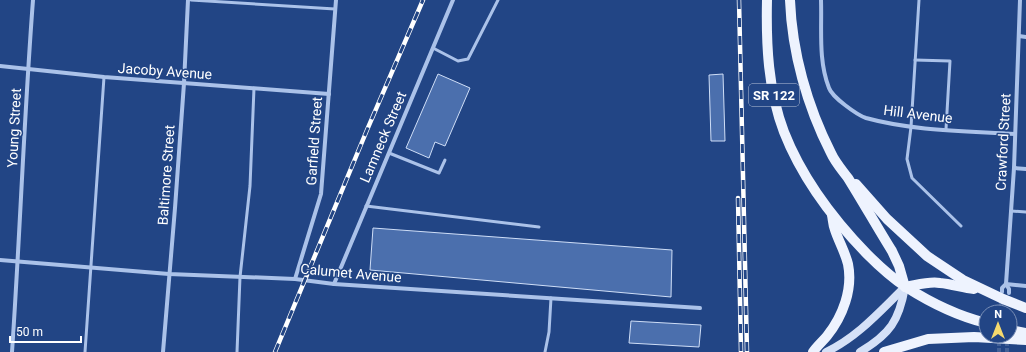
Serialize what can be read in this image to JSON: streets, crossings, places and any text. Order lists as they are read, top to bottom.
{
  "streets": {
    "main road": ["SR 122"],
    "street": [
      "Jacoby Avenue",
      "Hill Avenue",
      "Young Street",
      "Lamneck Street",
      "Garfield Street",
      "Crawford Street",
      "Baltimore Street",
      "Calumet Avenue"
    ]
  },
  "crossings": [
    ["Jacoby Avenue", "Young Street"],
    ["Jacoby Avenue", "Garfield Street"],
    ["Jacoby Avenue", "Baltimore Street"],
    ["Hill Avenue", "Crawford Street"],
    ["Young Street", "Calumet Avenue"],
    ["Lamneck Street", "Calumet Avenue"],
    ["Garfield Street", "Calumet Avenue"],
    ["Baltimore Street", "Calumet Avenue"]
  ],
  "scale_bar": "50 m",
  "north": "top"
}
